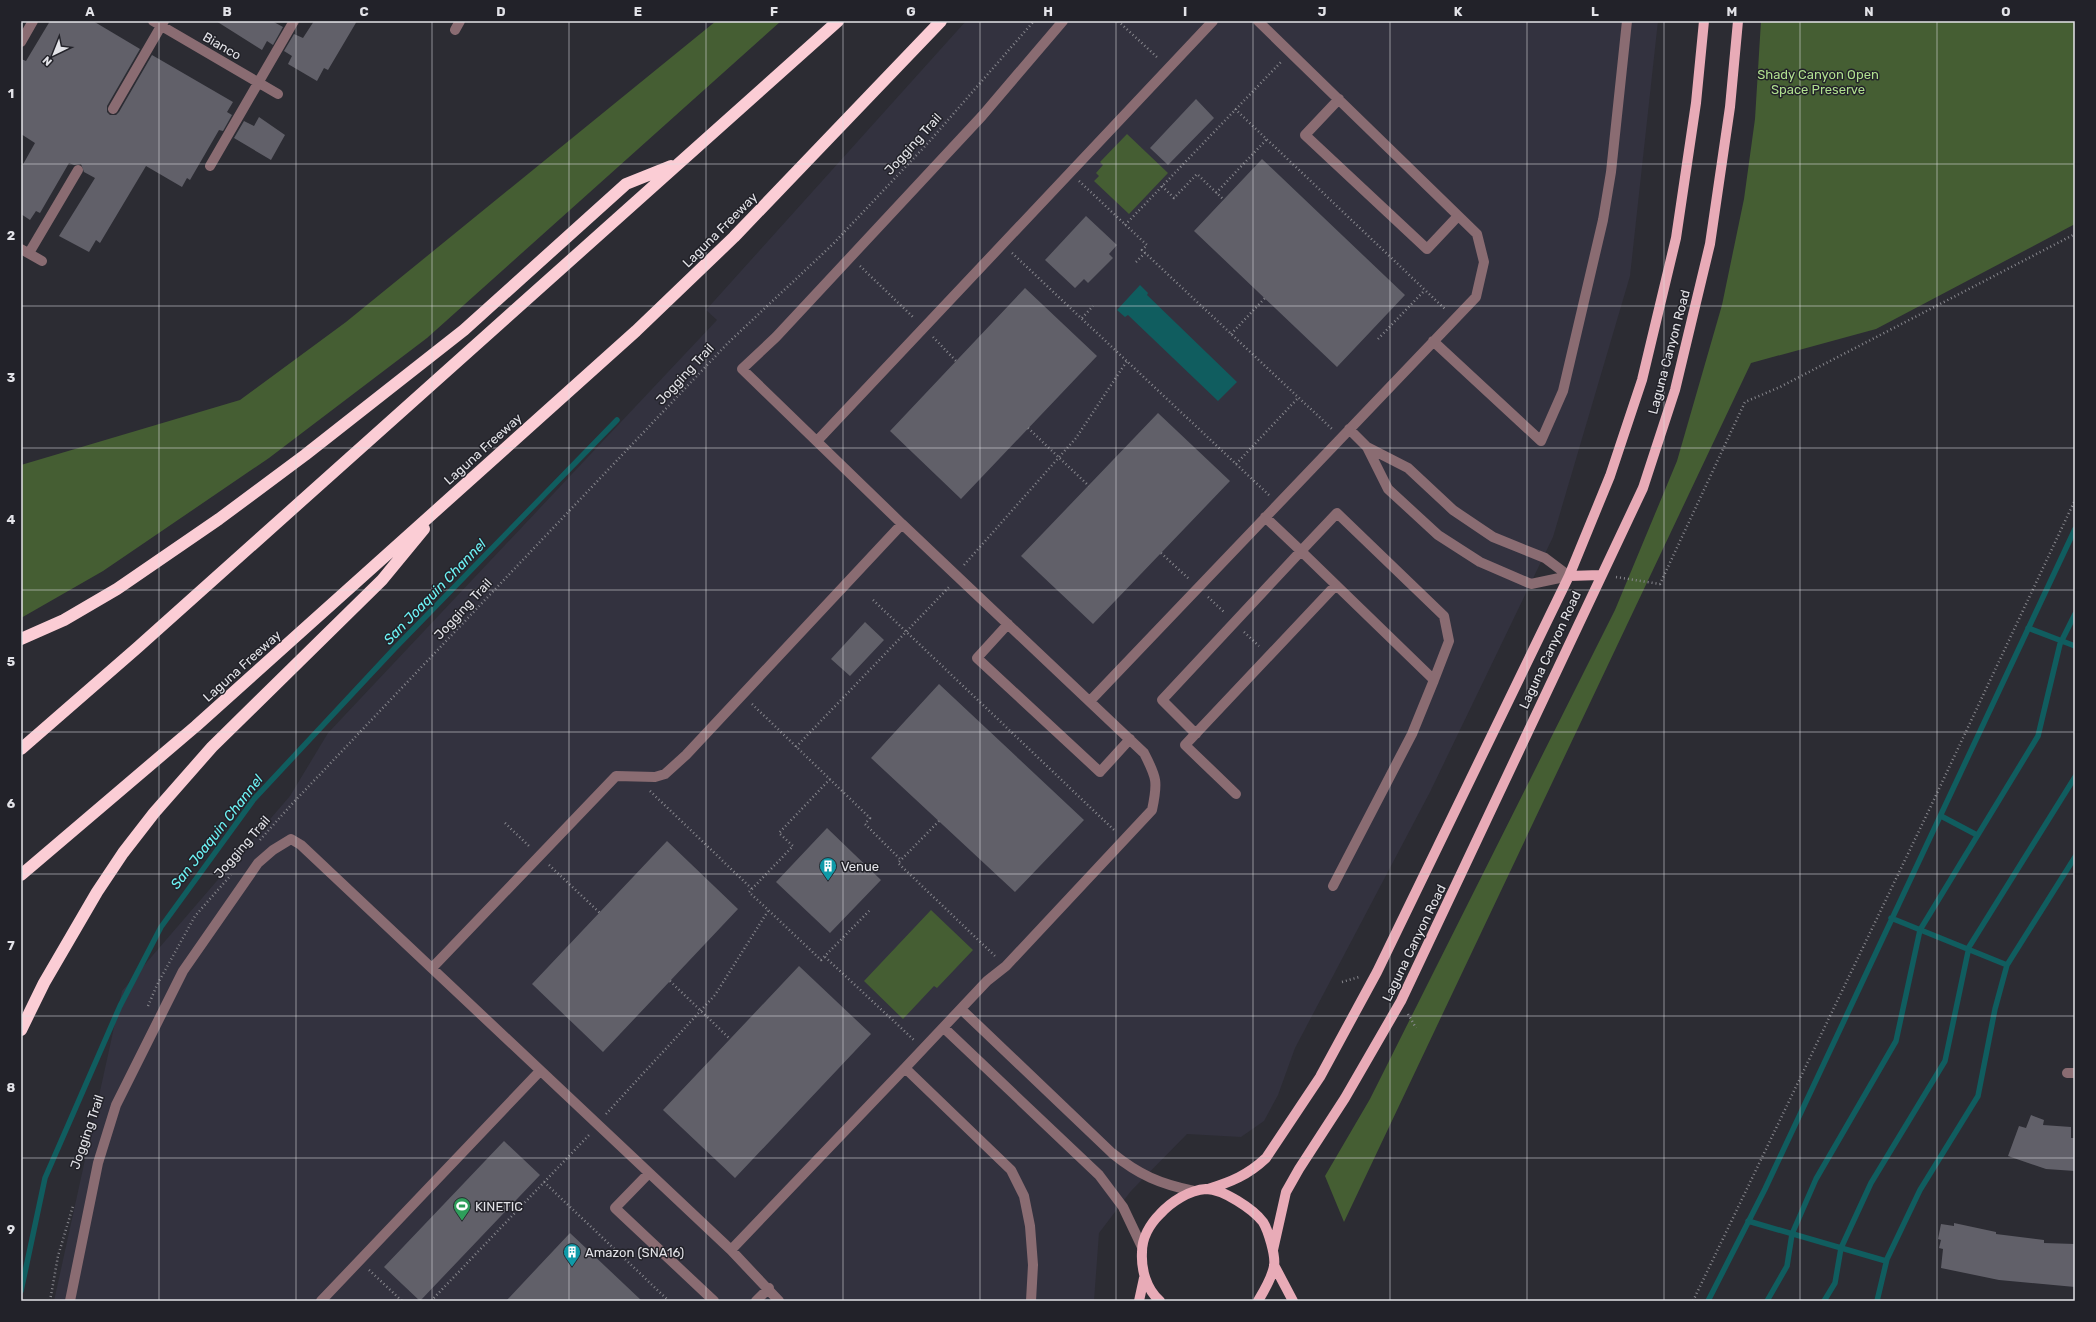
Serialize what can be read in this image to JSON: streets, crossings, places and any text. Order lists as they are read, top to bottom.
{
  "streets": {
    "highway": ["Laguna Freeway"],
    "main road": ["Laguna Canyon Road"],
    "street": ["Bianco"],
    "path": ["Jogging Trail"]
  },
  "water": ["San Joaquin Channel"],
  "parks": ["Shady Canyon Open Space Preserve"],
  "places": {
    "building": ["Venue", "Amazon (SNA16)"],
    "sports": ["KINETIC"]
  },
  "north": "bottom left",
  "grid": {
    "columns": [
      "A",
      "B",
      "C",
      "D",
      "E",
      "F",
      "G",
      "H",
      "I",
      "J",
      "K",
      "L",
      "M",
      "N",
      "O"
    ],
    "rows": [
      "1",
      "2",
      "3",
      "4",
      "5",
      "6",
      "7",
      "8",
      "9"
    ]
  }
}
